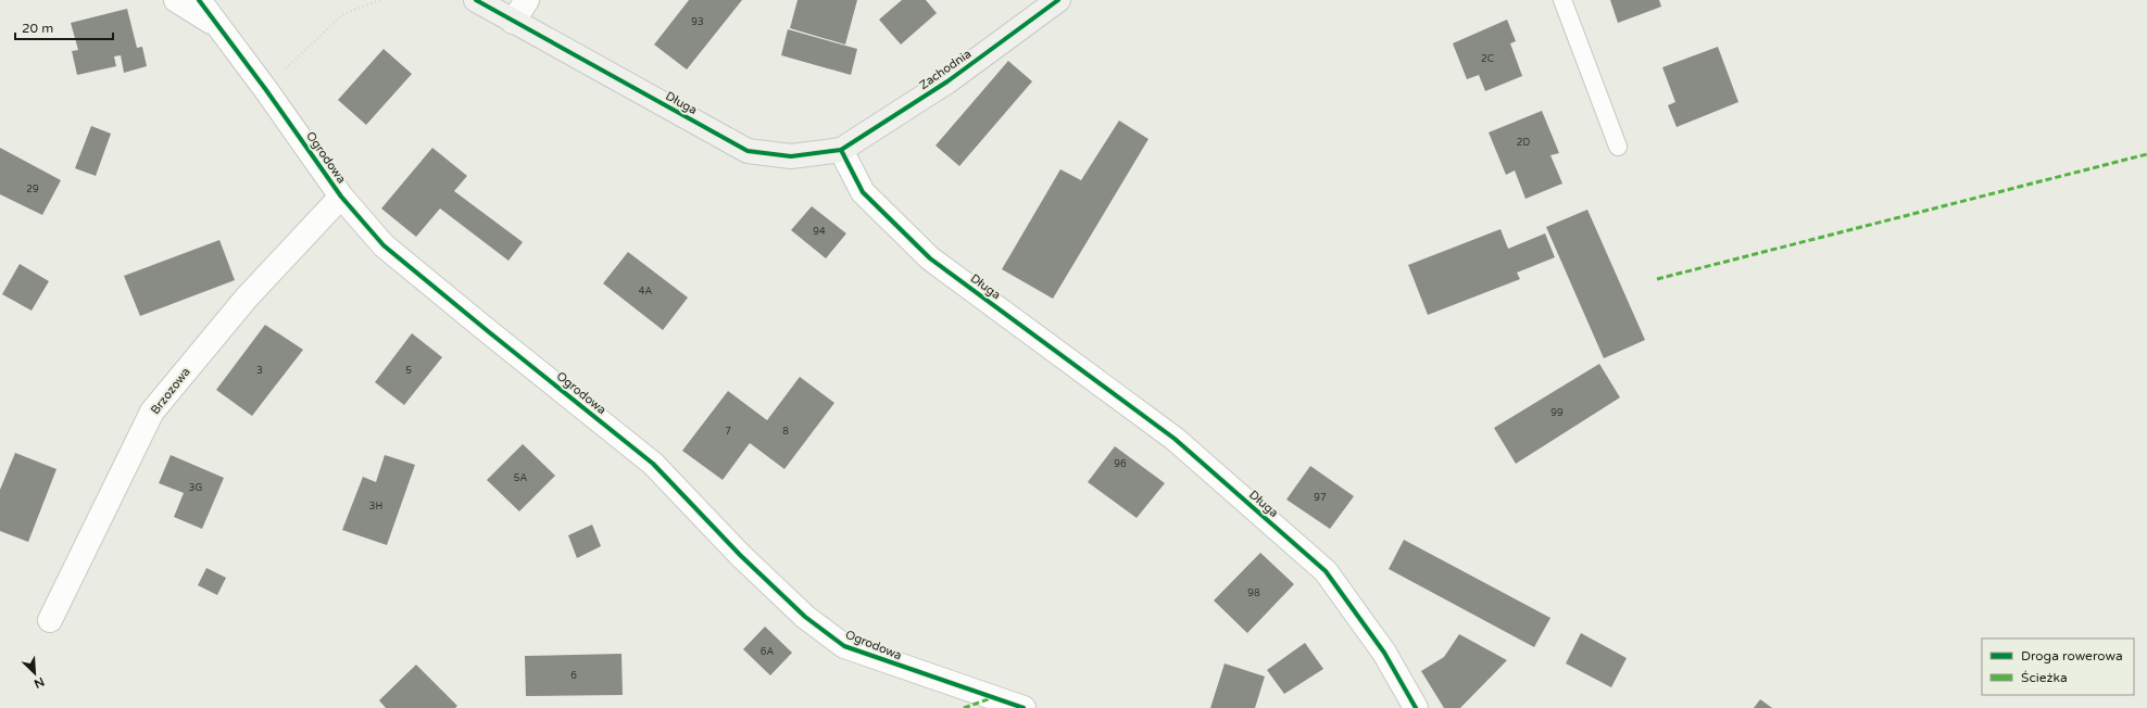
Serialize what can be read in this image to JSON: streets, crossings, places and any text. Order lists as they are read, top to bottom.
{
  "streets": {
    "street": [
      "Zachodnia",
      "Długa",
      "Ogrodowa",
      "Brzozowa"
    ]
  },
  "crossings": [
    ["Zachodnia", "Długa"],
    ["Ogrodowa", "Brzozowa"]
  ],
  "house_numbers": [
    "93",
    "2C",
    "2D",
    "29",
    "94",
    "4A",
    "3",
    "5",
    "99",
    "7",
    "8",
    "96",
    "5A",
    "3G",
    "97",
    "3H",
    "98",
    "6A",
    "6"
  ],
  "legend": ["Droga rowerowa", "Ścieżka"],
  "scale_bar": "20 m",
  "north": "bottom right"
}
